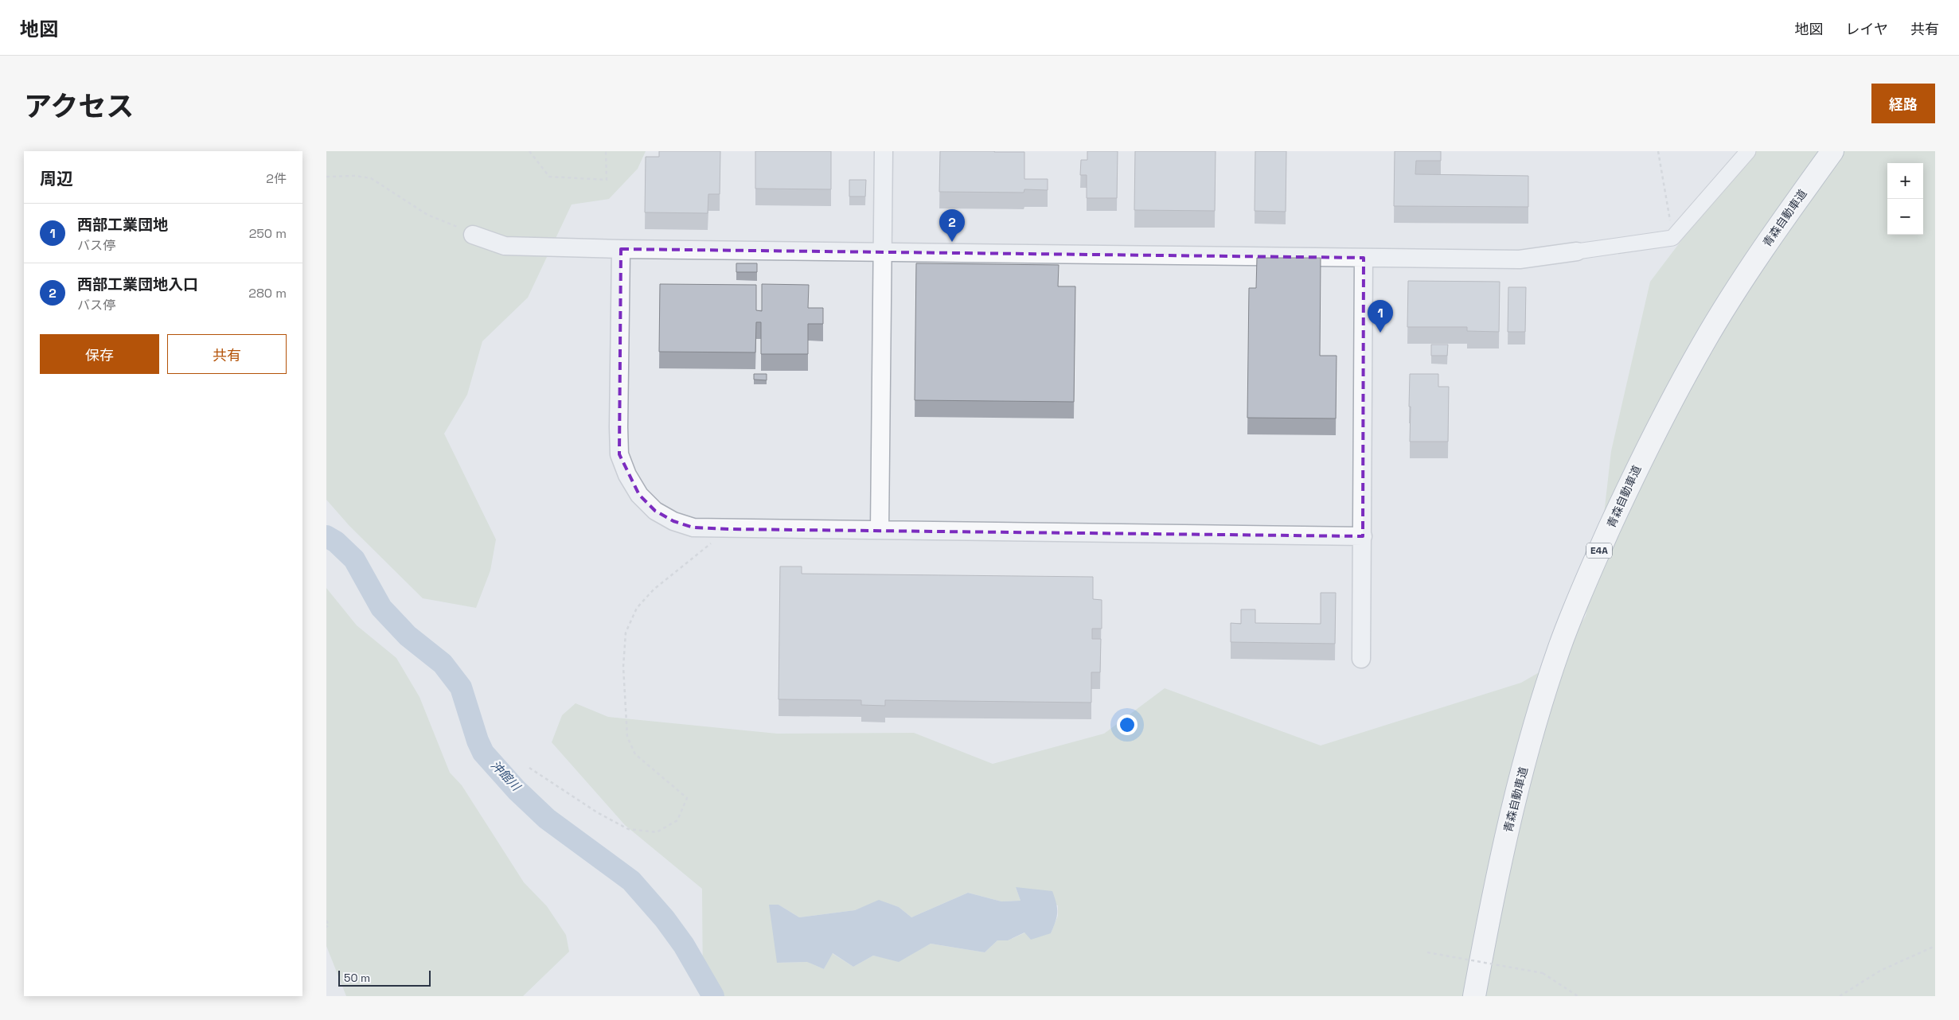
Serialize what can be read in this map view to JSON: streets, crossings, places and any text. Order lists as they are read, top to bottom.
{
  "streets": {
    "highway": ["青森自動車道", "E4A"]
  },
  "water": ["沖館川"],
  "scale_bar": "50 m",
  "page": {
    "header": "地図",
    "nav": ["地図", "レイヤ", "共有"],
    "title": "アクセス",
    "buttons": [
      "経路",
      ["保存", "共有"]
    ],
    "heading": ["周辺", "2件"],
    "map_buttons": ["+", "−"],
    "list": [
      {
        "mark": "1",
        "name": "西部工業団地",
        "note": "バス停",
        "value": "250 m"
      },
      {
        "mark": "2",
        "name": "西部工業団地入口",
        "note": "バス停",
        "value": "280 m"
      }
    ],
    "pins": ["2", "1"],
    "scale": "50 m"
  }
}
